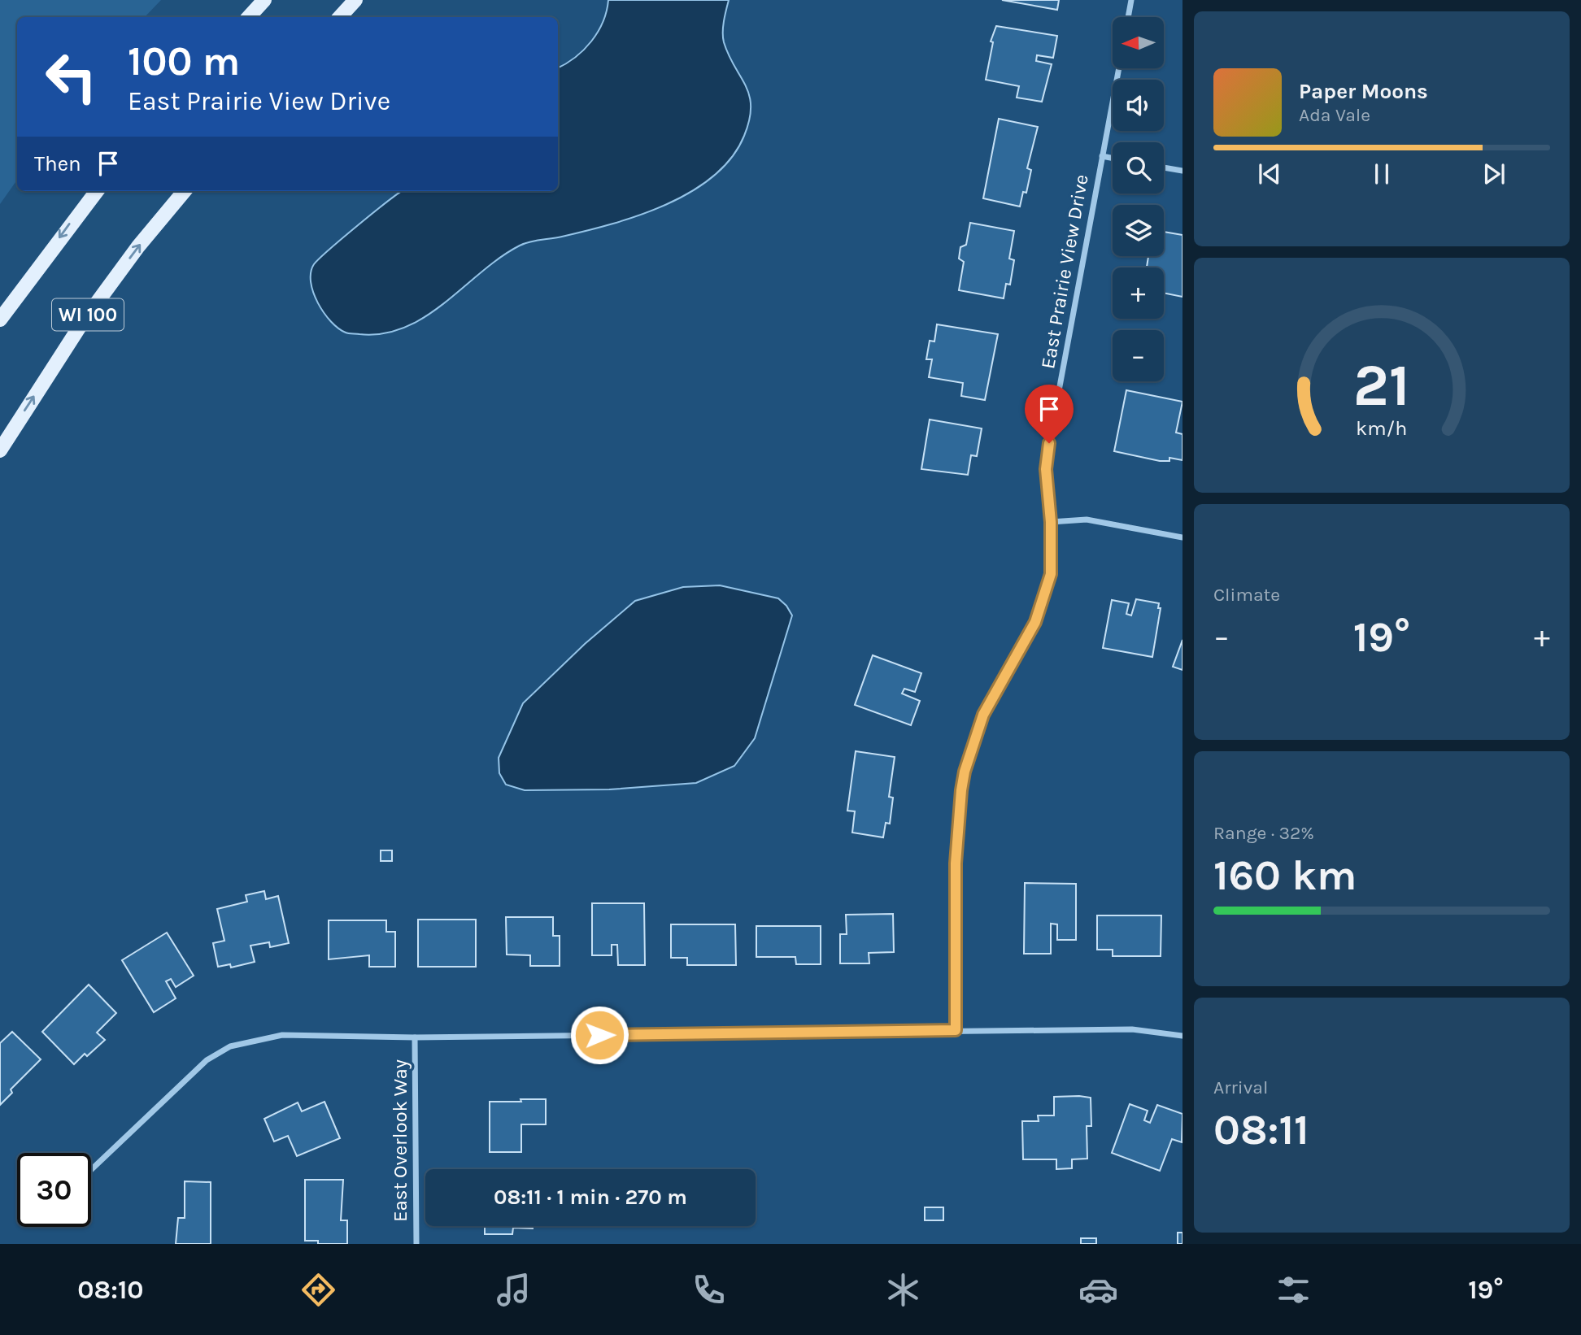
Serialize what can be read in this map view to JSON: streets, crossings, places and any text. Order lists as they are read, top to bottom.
{
  "streets": {
    "main road": ["WI 100"],
    "street": ["East Prairie View Drive", "East Overlook Way"]
  },
  "north": "left",
  "page": {
    "map_buttons": ["+", "−"],
    "turn": ["100 m", "East Prairie View Drive"],
    "song": ["Paper Moons", "Ada Vale"],
    "then": "Then",
    "tile": [
      "Climate",
      ["Range · 32%", "160 km"],
      ["Arrival", "08:11"]
    ],
    "heat": ["−", "19°", "+"],
    "limit": "30",
    "trip": "08:11 · 1 min · 270 m",
    "tabs": ["08:10", "19°"],
    "gauge": ["21", "km/h"]
  }
}
